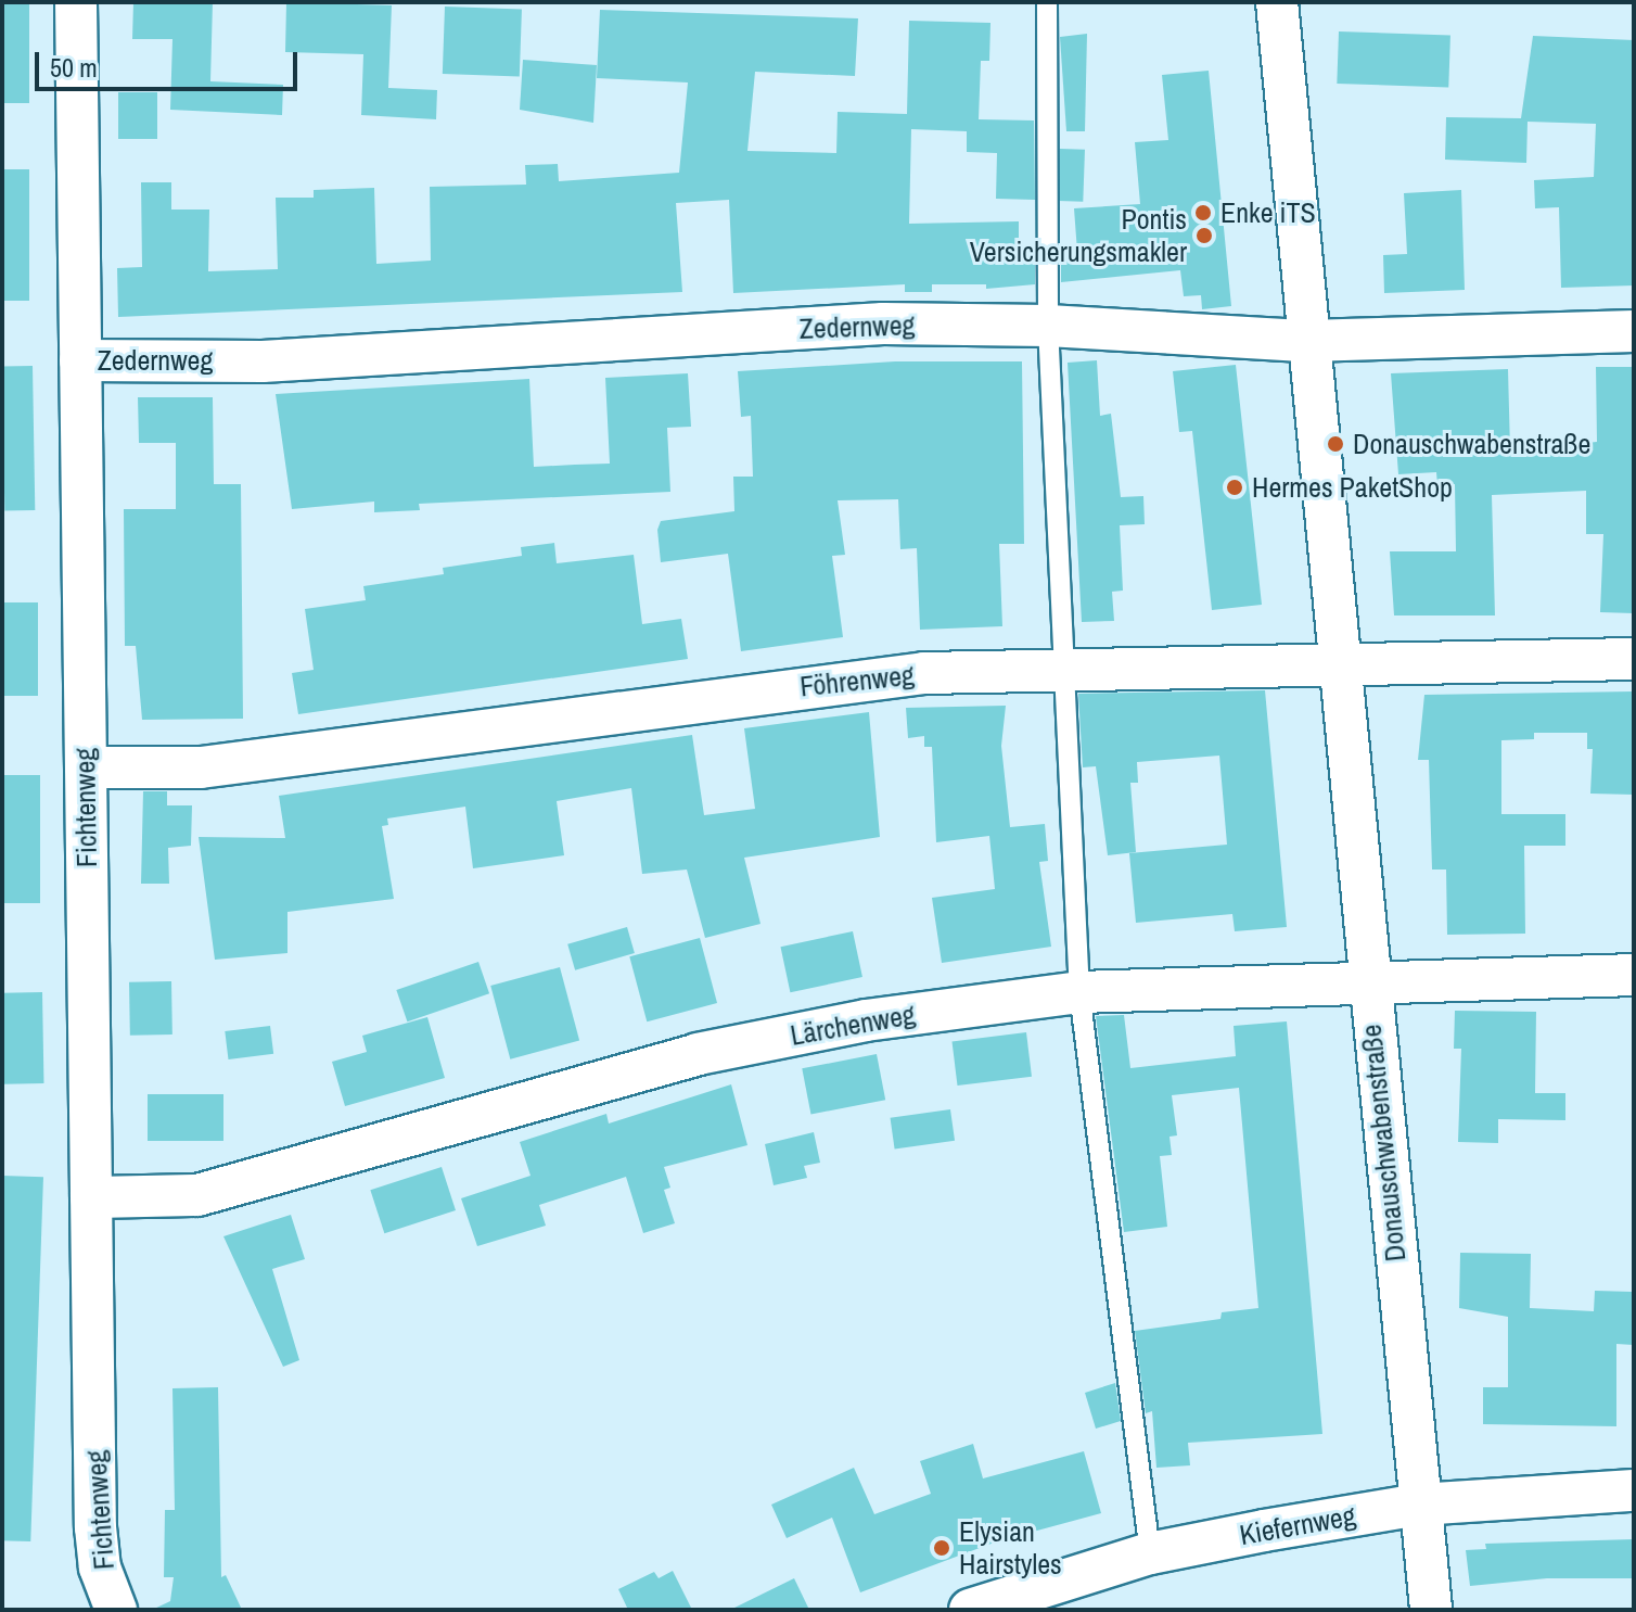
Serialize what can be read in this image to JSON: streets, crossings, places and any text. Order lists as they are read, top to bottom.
{
  "streets": {
    "street": [
      "Zedernweg",
      "Föhrenweg",
      "Fichtenweg",
      "Lärchenweg",
      "Donauschwabenstraße",
      "Kiefernweg"
    ]
  },
  "crossings": [
    ["Zedernweg", "Fichtenweg"],
    ["Zedernweg", "Donauschwabenstraße"],
    ["Föhrenweg", "Fichtenweg"],
    ["Föhrenweg", "Donauschwabenstraße"],
    ["Fichtenweg", "Lärchenweg"],
    ["Lärchenweg", "Donauschwabenstraße"],
    ["Donauschwabenstraße", "Kiefernweg"]
  ],
  "places": [
    "Enke iTS",
    "Pontis Versicherungsmakler",
    "Donauschwabenstraße",
    "Hermes PaketShop",
    "Elysian Hairstyles"
  ],
  "scale_bar": "50 m"
}
